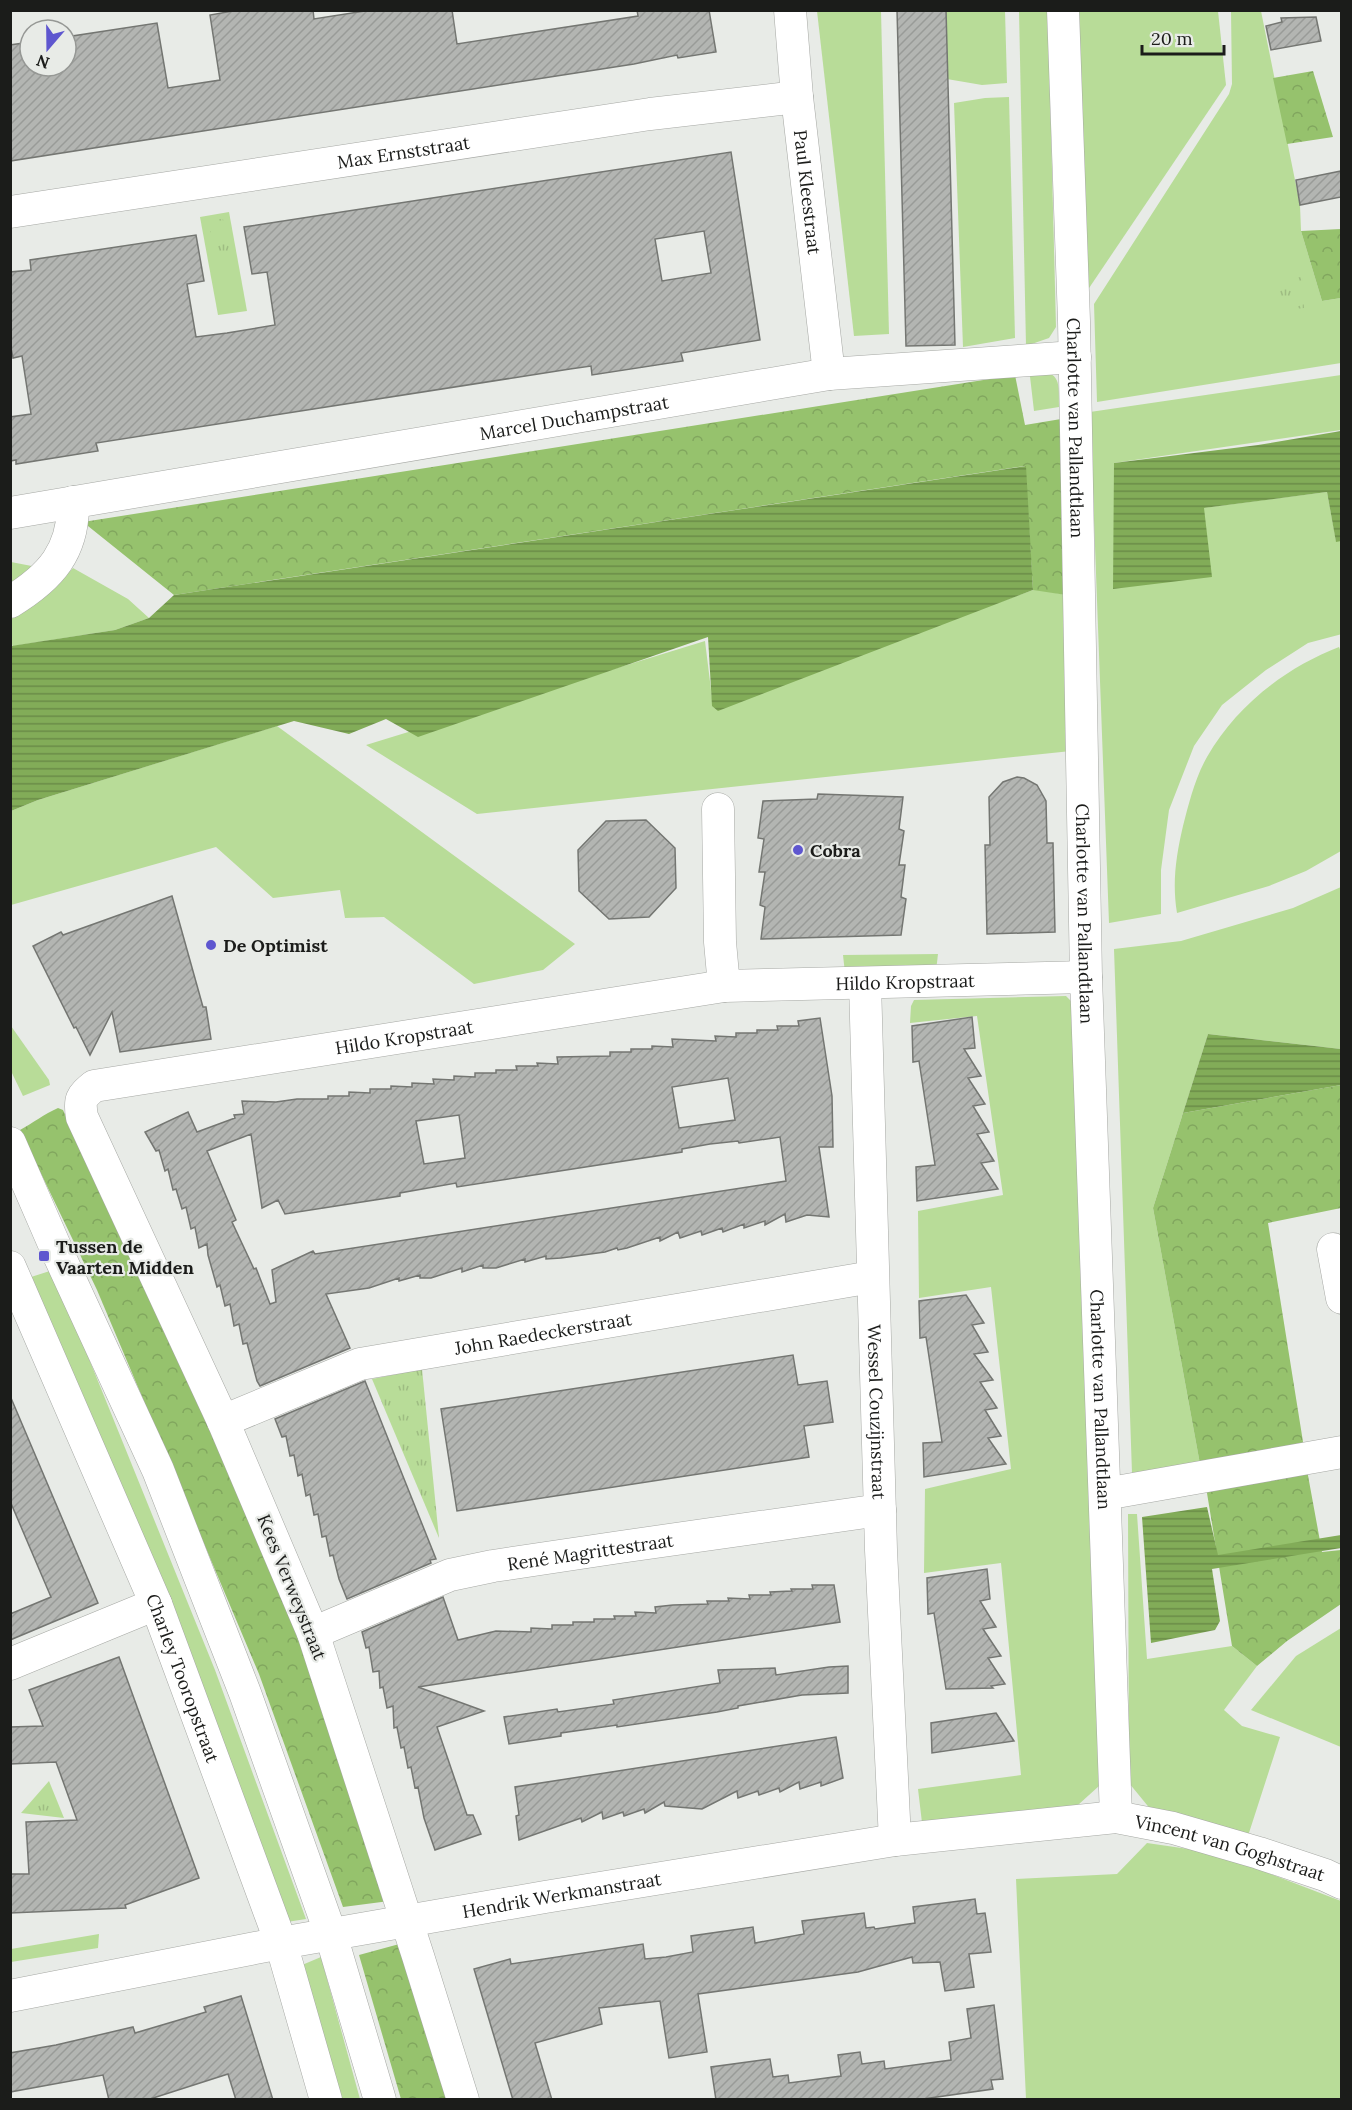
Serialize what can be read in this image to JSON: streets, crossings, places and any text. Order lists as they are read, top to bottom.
{
  "streets": {
    "street": [
      "Max Ernststraat",
      "Paul Kleestraat",
      "Marcel Duchampstraat",
      "Charlotte van Pallandtlaan",
      "Hildo Kropstraat",
      "John Raedeckerstraat",
      "Wessel Couzijnstraat",
      "René Magrittestraat",
      "Kees Verweystraat",
      "Charley Tooropstraat",
      "Vincent van Goghstraat",
      "Hendrik Werkmanstraat"
    ]
  },
  "crossings": [
    ["Max Ernststraat", "Paul Kleestraat"],
    ["Paul Kleestraat", "Marcel Duchampstraat"],
    ["Marcel Duchampstraat", "Charlotte van Pallandtlaan"],
    ["Charlotte van Pallandtlaan", "Hildo Kropstraat"],
    ["Charlotte van Pallandtlaan", "Vincent van Goghstraat"],
    ["Charlotte van Pallandtlaan", "Hendrik Werkmanstraat"],
    ["Hildo Kropstraat", "Wessel Couzijnstraat"],
    ["Hildo Kropstraat", "Kees Verweystraat"],
    ["John Raedeckerstraat", "Wessel Couzijnstraat"],
    ["John Raedeckerstraat", "Kees Verweystraat"],
    ["Wessel Couzijnstraat", "René Magrittestraat"],
    ["Wessel Couzijnstraat", "Hendrik Werkmanstraat"],
    ["René Magrittestraat", "Kees Verweystraat"],
    ["Kees Verweystraat", "Hendrik Werkmanstraat"],
    ["Charley Tooropstraat", "Hendrik Werkmanstraat"],
    ["Vincent van Goghstraat", "Hendrik Werkmanstraat"]
  ],
  "places": {
    "other": ["Cobra", "De Optimist"],
    "transit": ["Tussen de Vaarten Midden"]
  },
  "scale_bar": "20 m",
  "north": "bottom"
}
